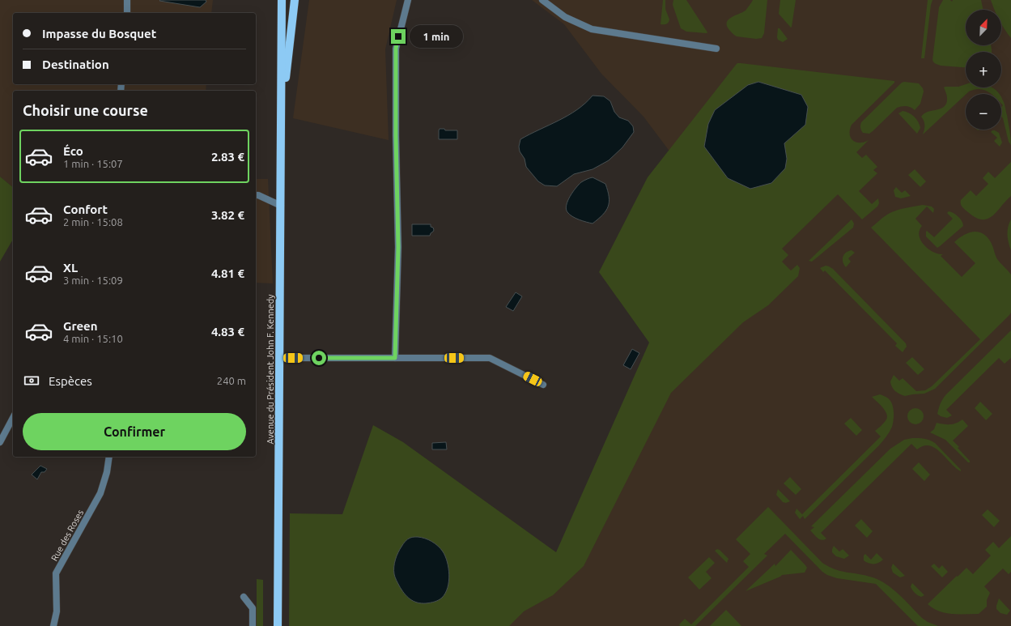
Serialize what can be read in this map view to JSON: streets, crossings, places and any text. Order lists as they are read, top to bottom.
{
  "streets": {
    "main road": ["Avenue du Président John F. Kennedy"],
    "street": ["Rue des Roses"]
  },
  "north": "top right",
  "page": {
    "map_buttons": ["+", "−"],
    "banner": ["Impasse du Bosquet", "Destination"],
    "bubble": "1 min",
    "heading": "Choisir une course",
    "list": [
      {
        "name": "Éco",
        "note": "1 min · 15:07",
        "value": "2.83 €"
      },
      {
        "name": "Confort",
        "note": "2 min · 15:08",
        "value": "3.82 €"
      },
      {
        "name": "XL",
        "note": "3 min · 15:09",
        "value": "4.81 €"
      },
      {
        "name": "Green",
        "note": "4 min · 15:10",
        "value": "4.83 €"
      }
    ],
    "pay": ["Espèces", "240 m"],
    "buttons": "Confirmer"
  }
}
